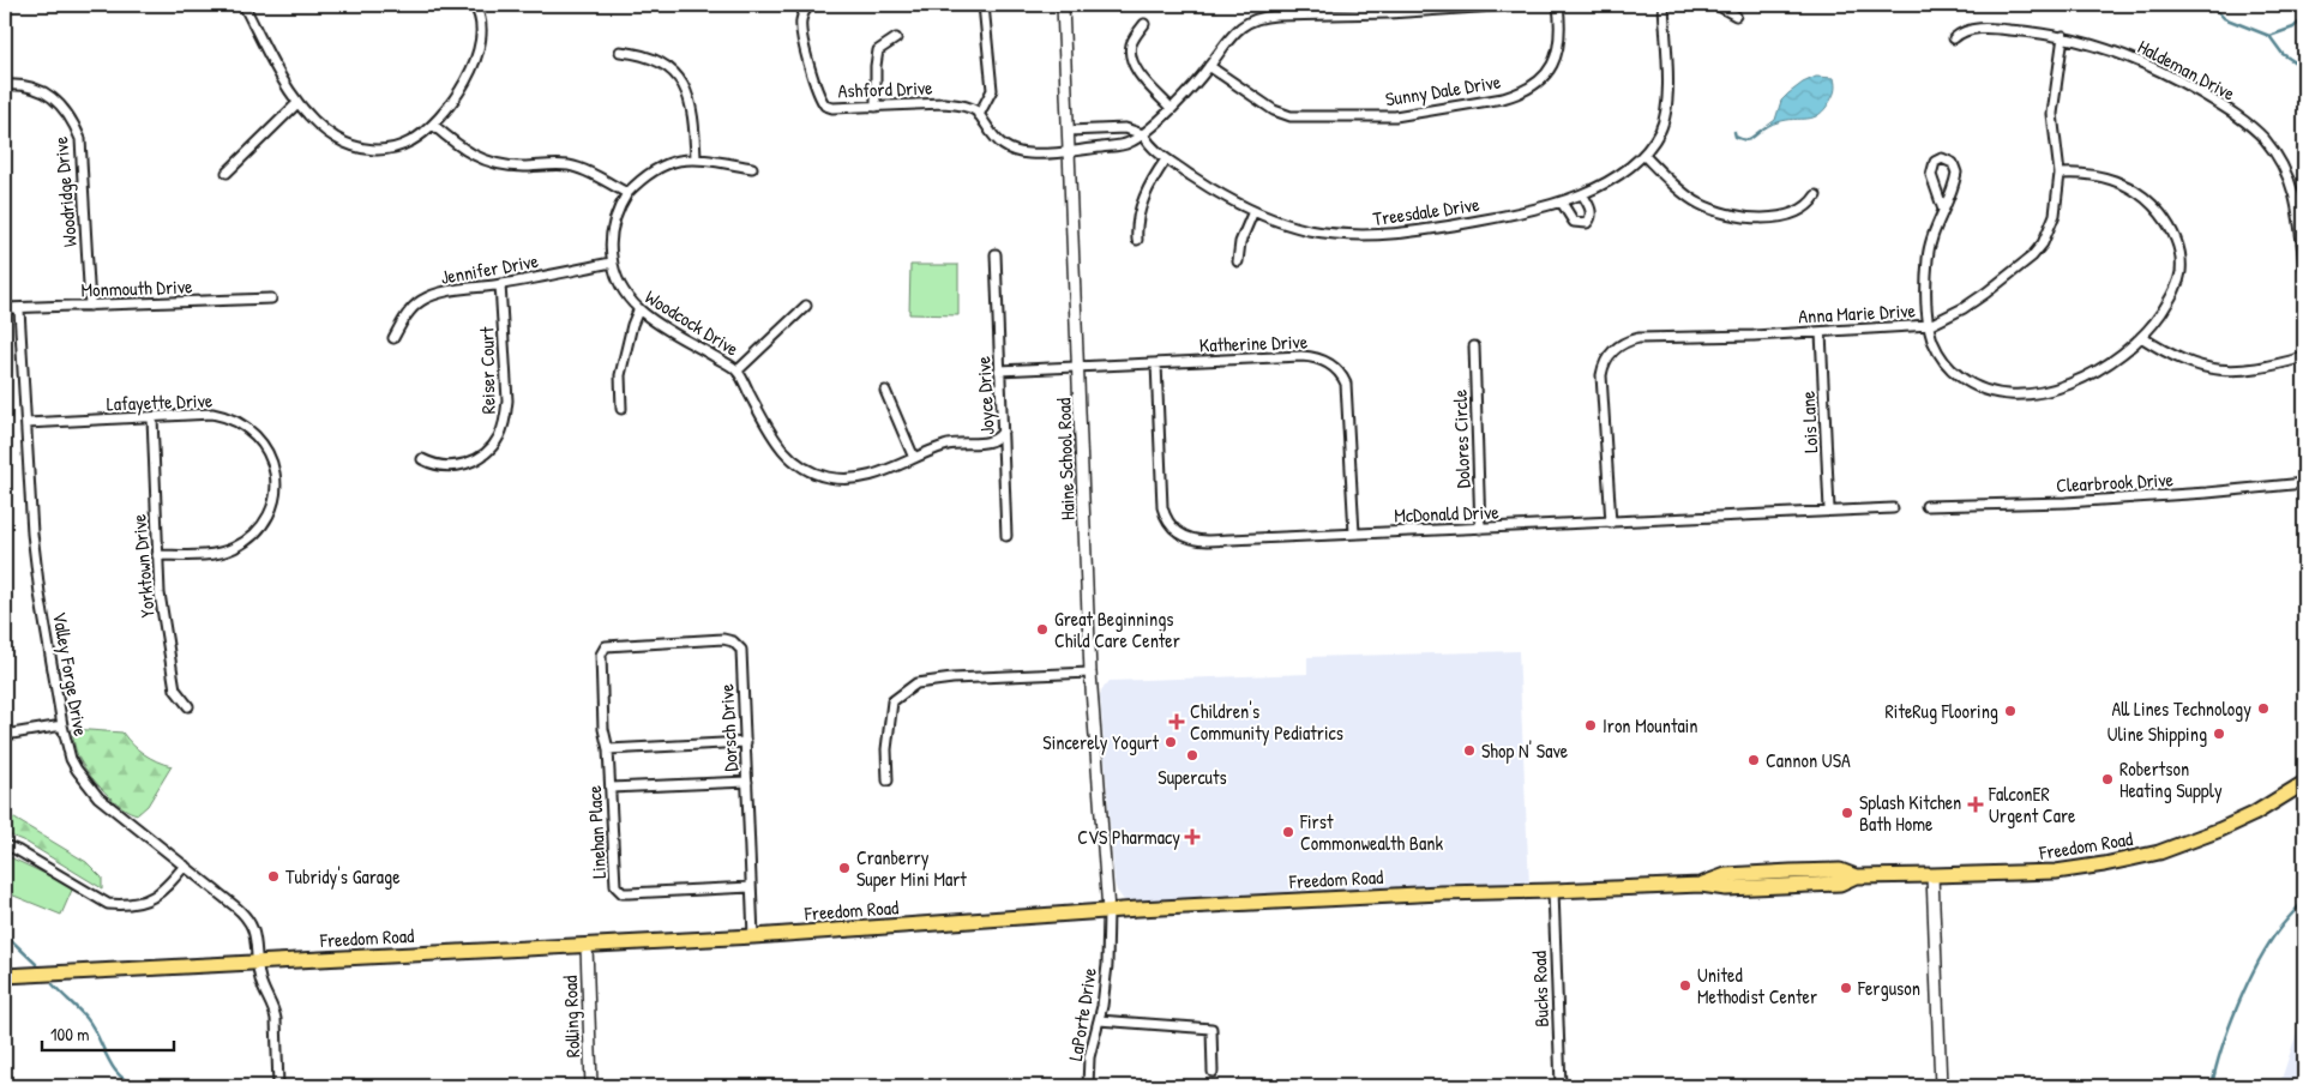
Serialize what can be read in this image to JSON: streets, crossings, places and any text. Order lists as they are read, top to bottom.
{
  "streets": {
    "main road": ["Freedom Road"],
    "street": [
      "Haldeman Drive",
      "Ashford Drive",
      "Sunny Dale Drive",
      "Woodridge Drive",
      "Treesdale Drive",
      "Jennifer Drive",
      "Monmouth Drive",
      "Anna Marie Drive",
      "Woodcock Drive",
      "Katherine Drive",
      "Reiser Court",
      "Joyce Drive",
      "Lafayette Drive",
      "Lois Lane",
      "Dolores Circle",
      "Haine School Road",
      "Clearbrook Drive",
      "McDonald Drive",
      "Yorktown Drive",
      "Valley Forge Drive",
      "Dorsch Drive",
      "Linehan Place",
      "Bucks Road",
      "LaPorte Drive",
      "Rolling Road"
    ]
  },
  "crossings": [
    ["Haldeman Drive", "Anna Marie Drive"],
    ["Woodridge Drive", "Monmouth Drive"],
    ["Jennifer Drive", "Woodcock Drive"],
    ["Jennifer Drive", "Reiser Court"],
    ["Monmouth Drive", "Valley Forge Drive"],
    ["Anna Marie Drive", "Lois Lane"],
    ["Anna Marie Drive", "McDonald Drive"],
    ["Woodcock Drive", "Joyce Drive"],
    ["Katherine Drive", "Joyce Drive"],
    ["Katherine Drive", "Haine School Road"],
    ["Katherine Drive", "McDonald Drive"],
    ["Lafayette Drive", "Yorktown Drive"],
    ["Lafayette Drive", "Valley Forge Drive"],
    ["Lois Lane", "McDonald Drive"],
    ["Dolores Circle", "McDonald Drive"],
    ["Haine School Road", "Freedom Road"],
    ["Haine School Road", "LaPorte Drive"],
    ["Valley Forge Drive", "Freedom Road"],
    ["Dorsch Drive", "Linehan Place"],
    ["Dorsch Drive", "Freedom Road"],
    ["Freedom Road", "Bucks Road"],
    ["Freedom Road", "LaPorte Drive"],
    ["Freedom Road", "Rolling Road"]
  ],
  "places": {
    "other": [
      "Great Beginnings Child Care Center",
      "All Lines Technology",
      "RiteRug Flooring",
      "Iron Mountain",
      "Uline Shipping",
      "Sincerely Yogurt",
      "Shop N' Save",
      "Supercuts",
      "Cannon USA",
      "Robertson Heating Supply",
      "Splash Kitchen Bath Home",
      "First Commonwealth Bank",
      "Cranberry Super Mini Mart",
      "Tubridy's Garage",
      "United Methodist Center",
      "Ferguson"
    ],
    "health": ["Children's Community Pediatrics", "FalconER Urgent Care", "CVS Pharmacy"]
  },
  "scale_bar": "100 m"
}
